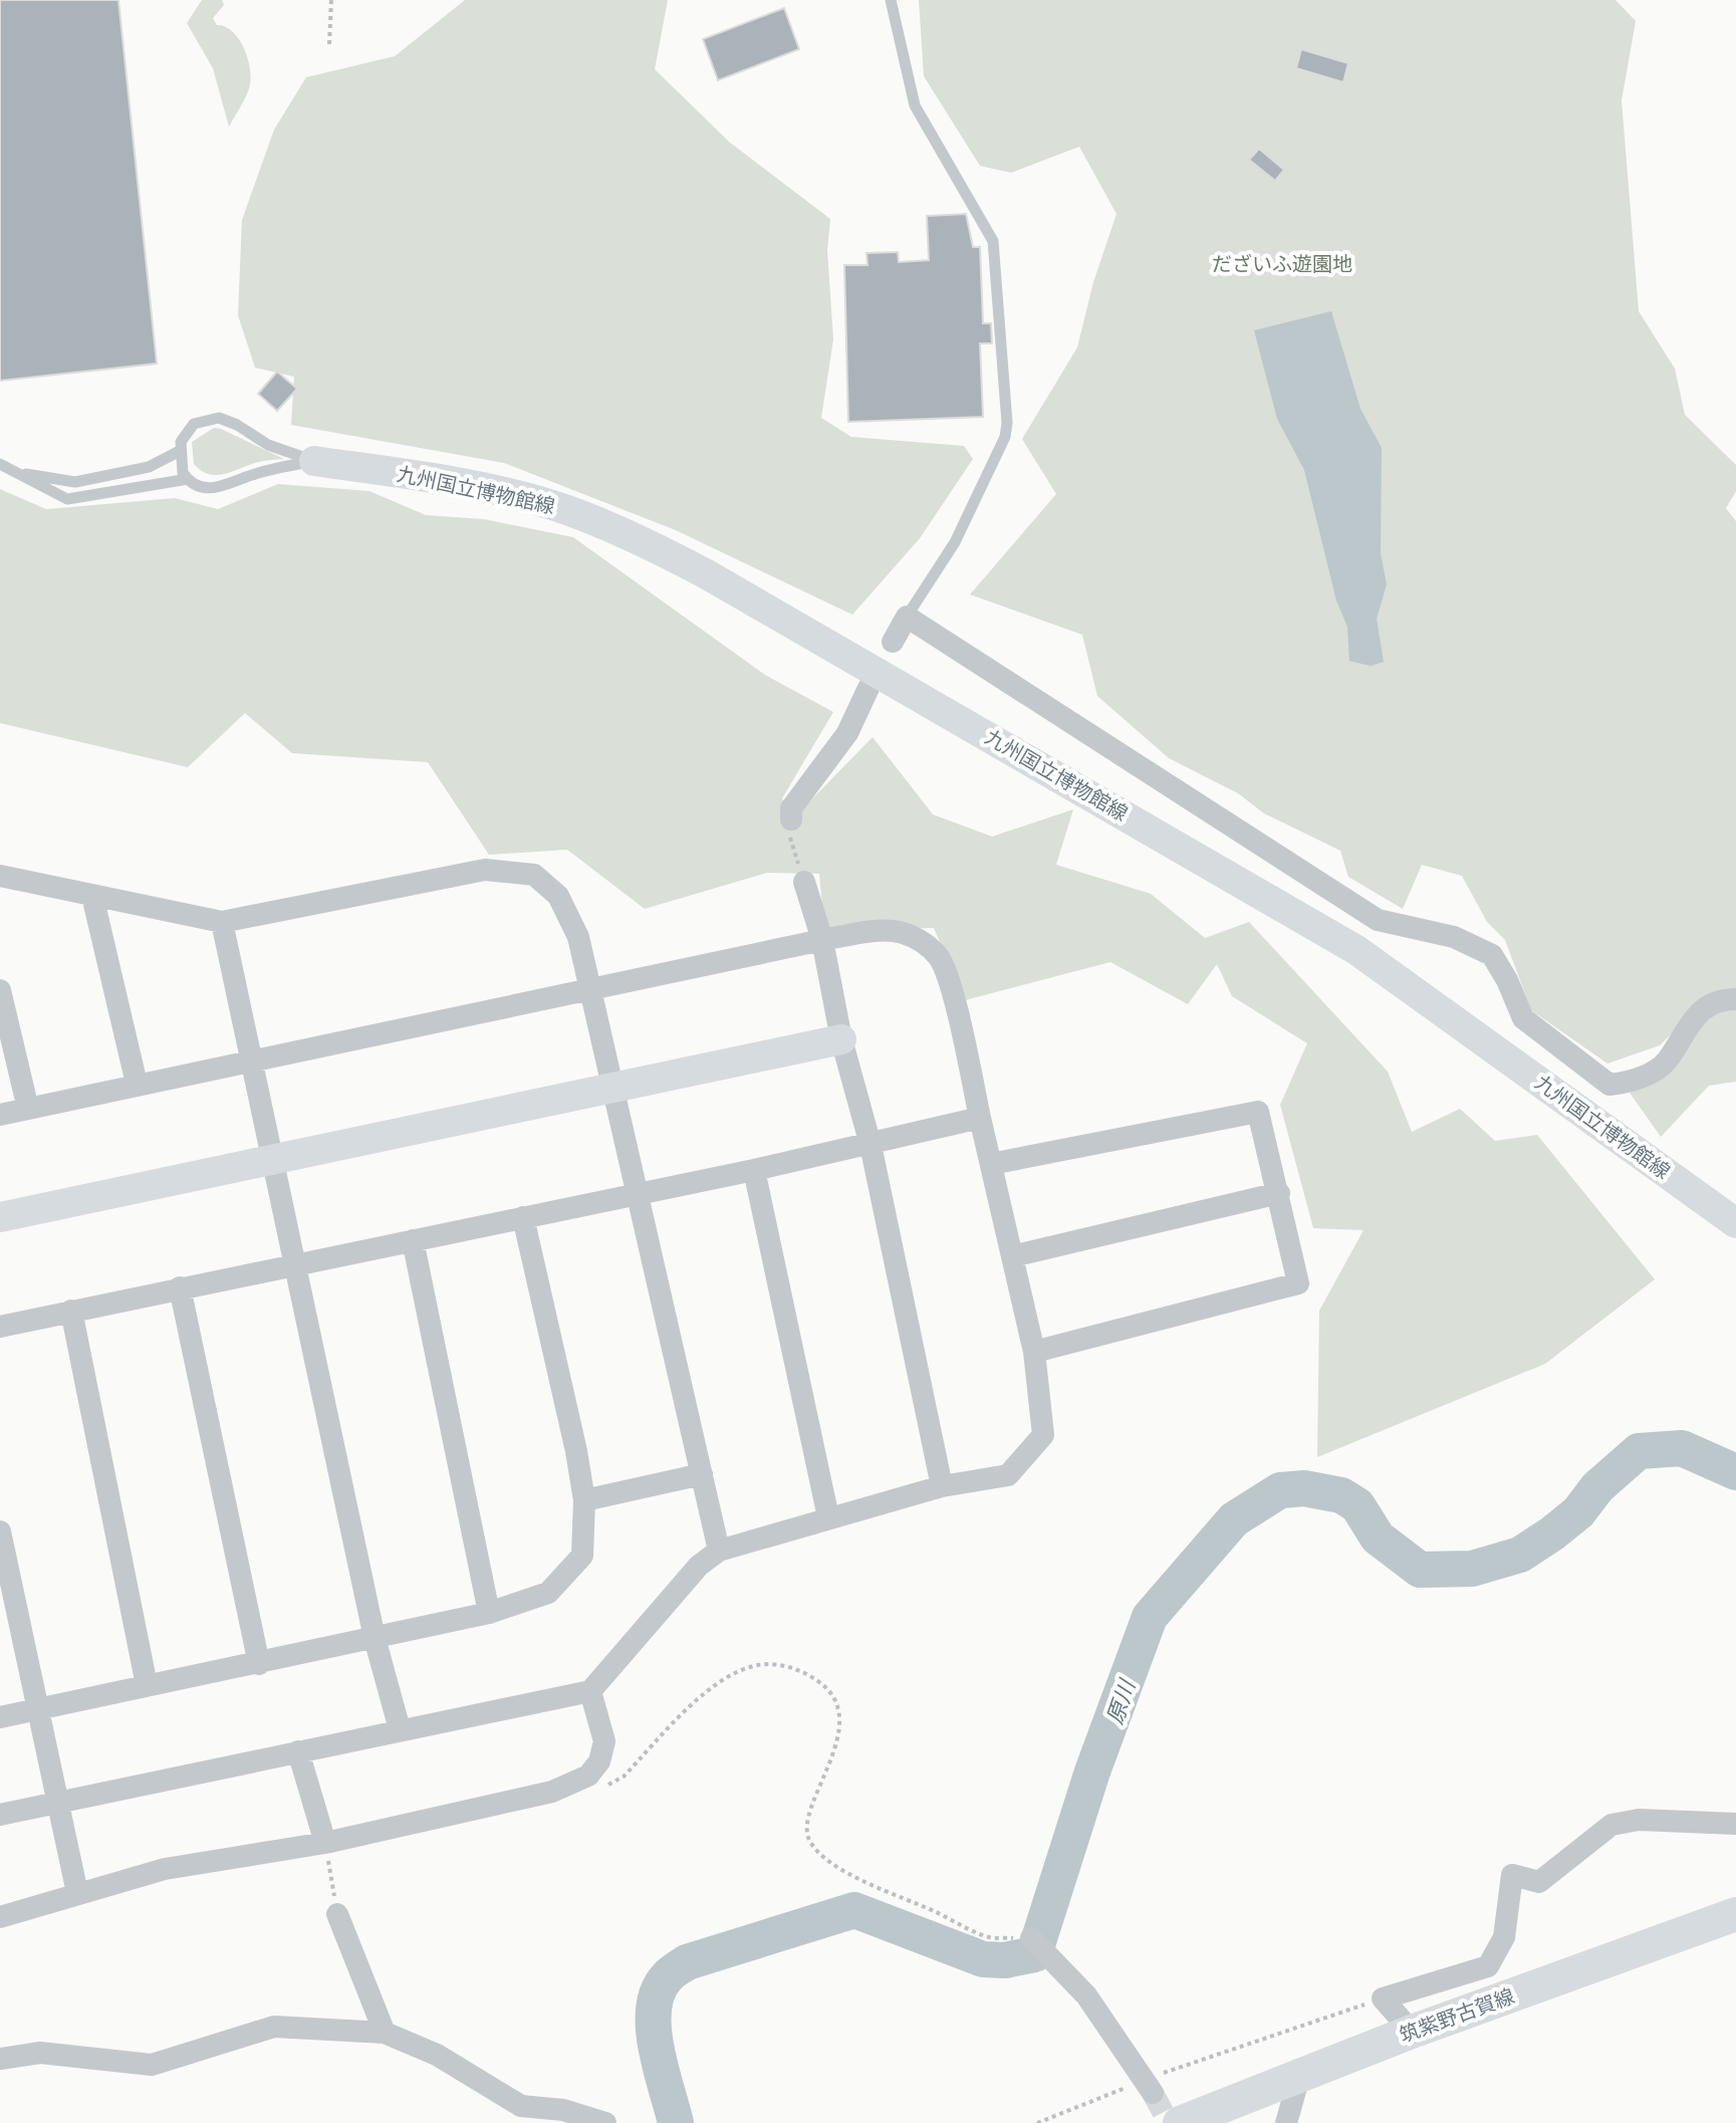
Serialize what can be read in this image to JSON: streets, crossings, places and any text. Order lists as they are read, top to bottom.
{
  "streets": {
    "main road": ["九州国立博物館線", "筑紫野古賀線"]
  },
  "water": ["原川"],
  "parks": ["だざいふ遊園地"]
}
